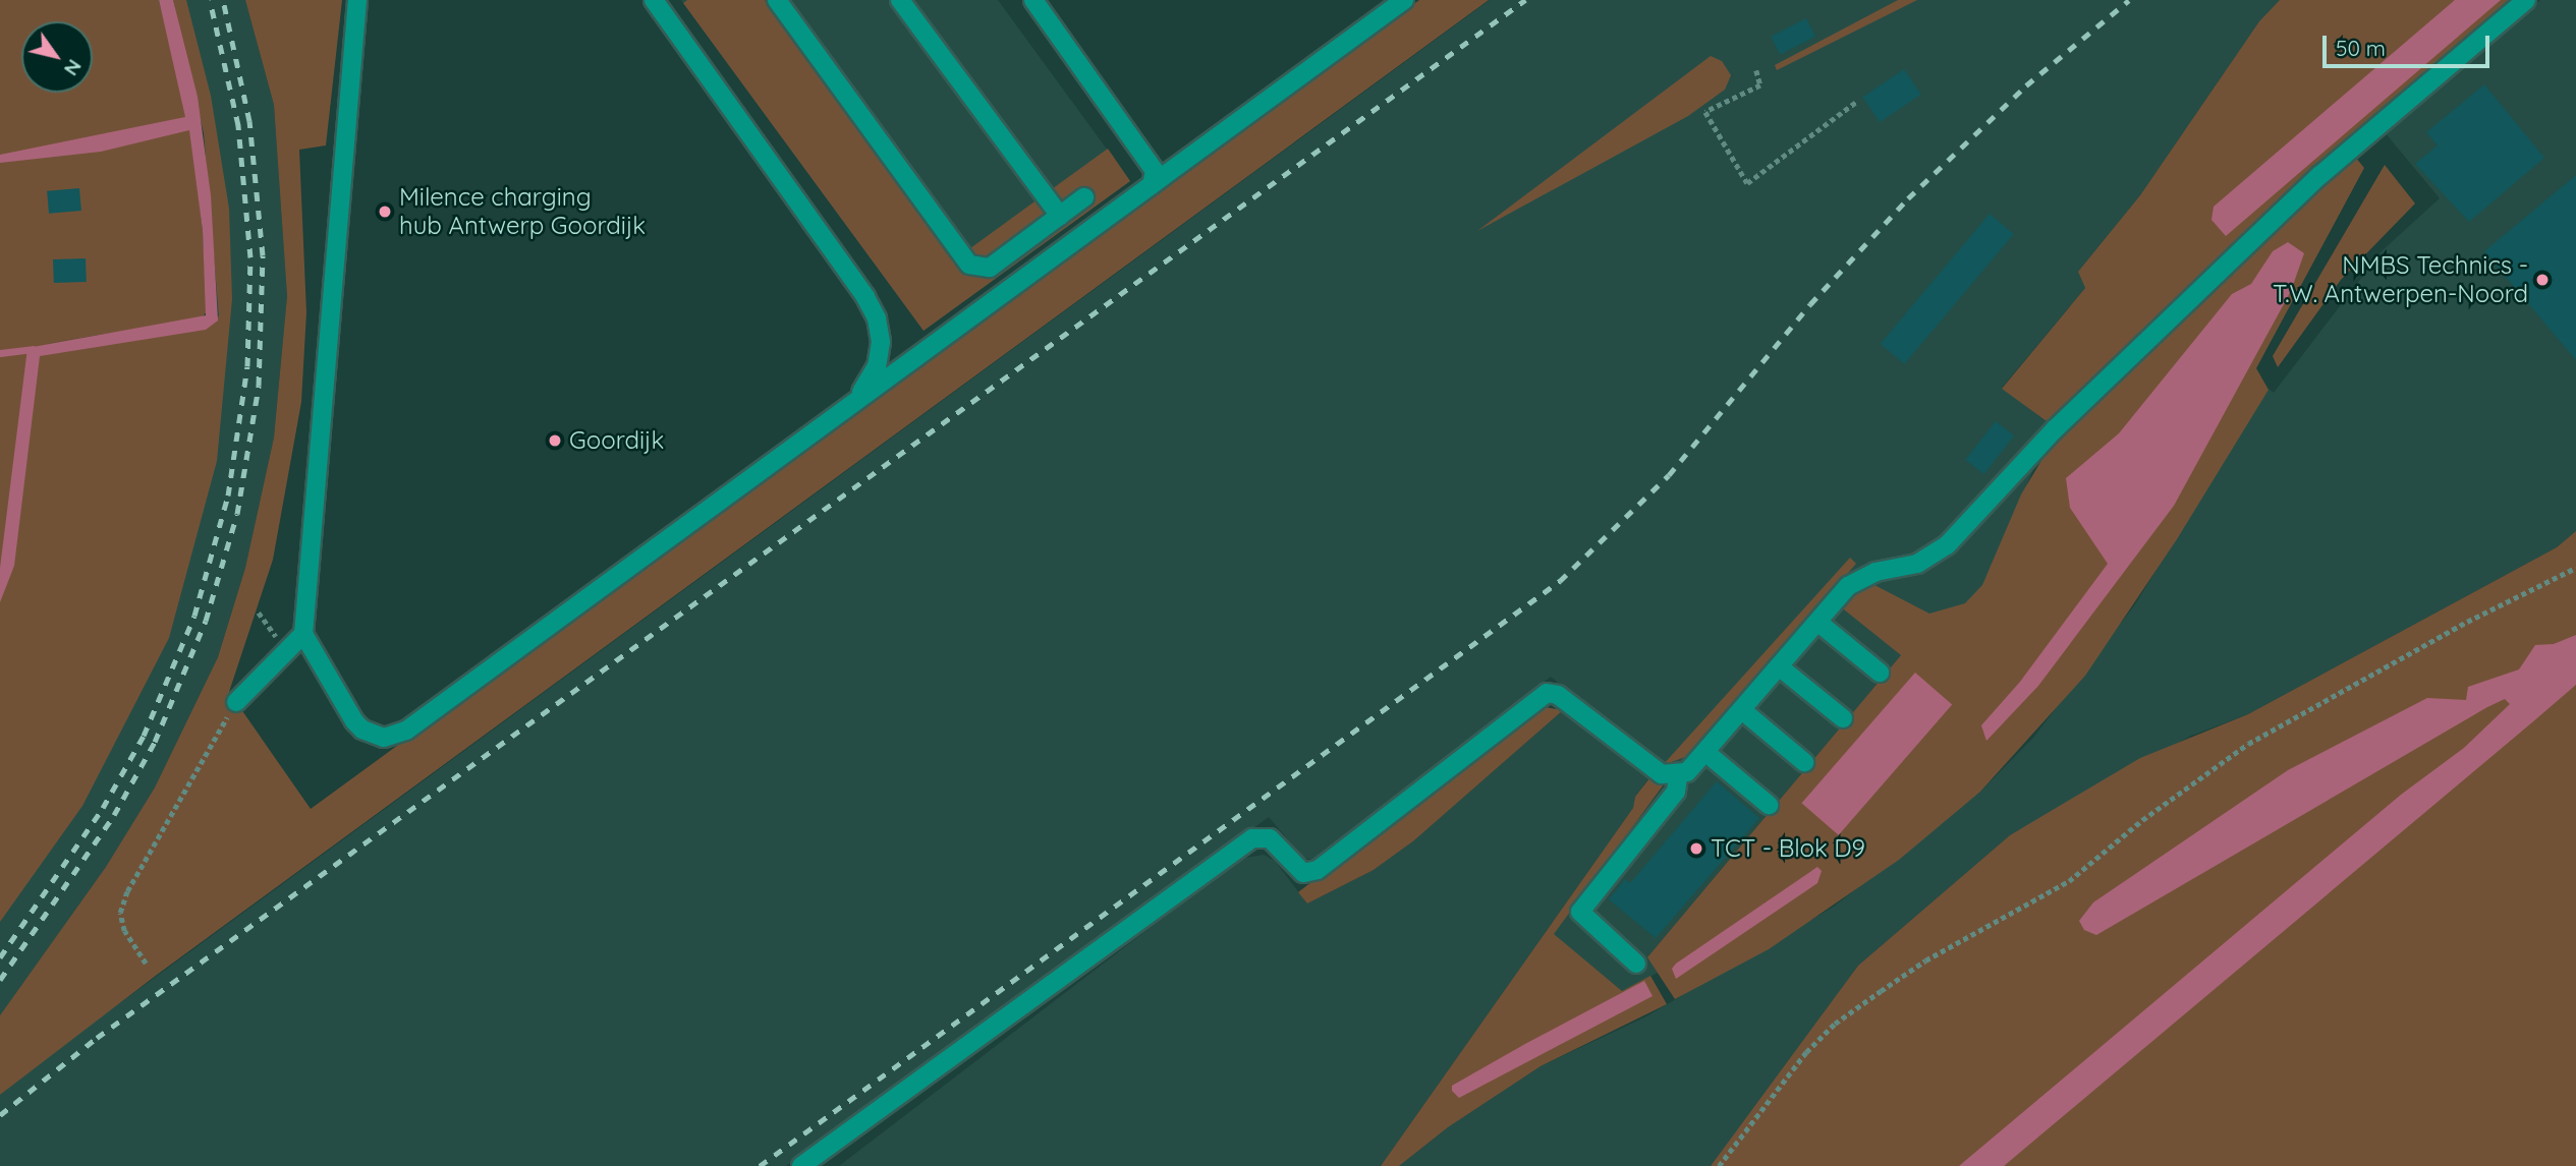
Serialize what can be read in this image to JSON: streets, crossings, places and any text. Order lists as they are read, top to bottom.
{
  "places": [
    "Milence charging hub Antwerp Goordijk",
    "NMBS Technics - T.W. Antwerpen-Noord",
    "Goordijk",
    "TCT - Blok D9"
  ],
  "scale_bar": "50 m",
  "north": "bottom right"
}
